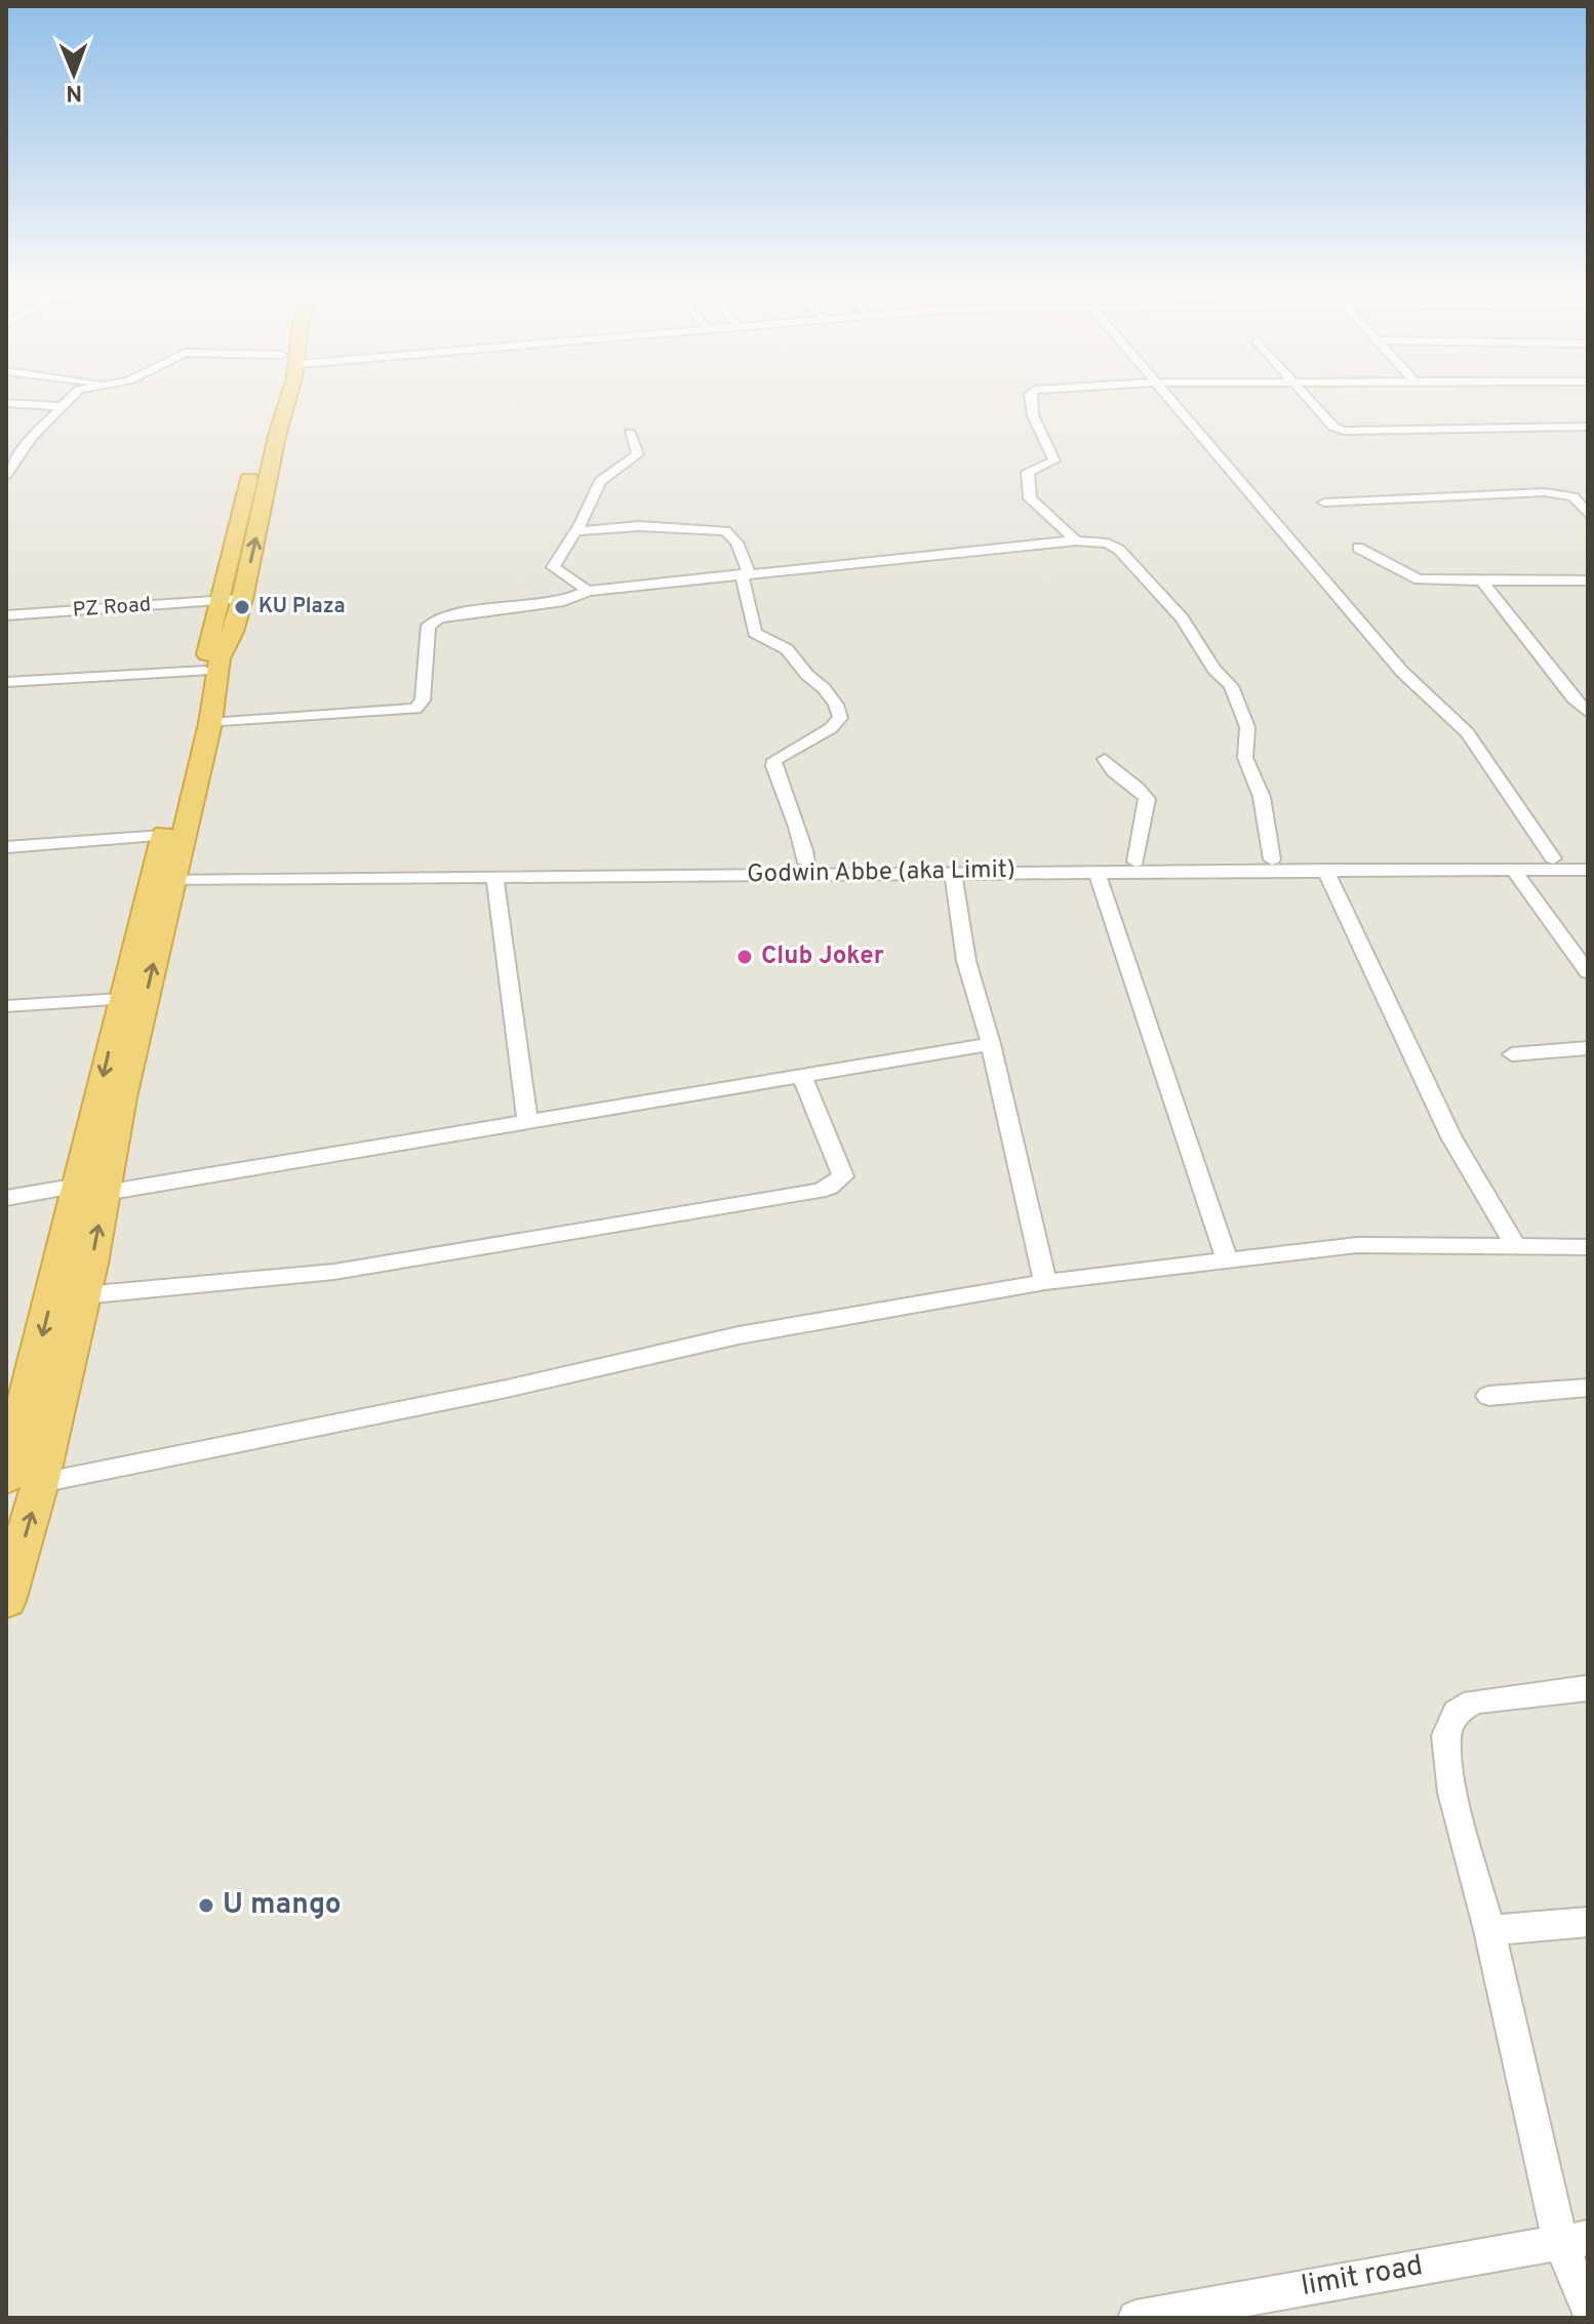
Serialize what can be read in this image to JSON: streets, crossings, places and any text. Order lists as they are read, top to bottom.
{
  "streets": {
    "street": ["PZ Road", "Godwin Abbe (aka Limit)", "limit road"]
  },
  "places": ["KU Plaza", "Club Joker", "U mango"],
  "north": "bottom"
}
